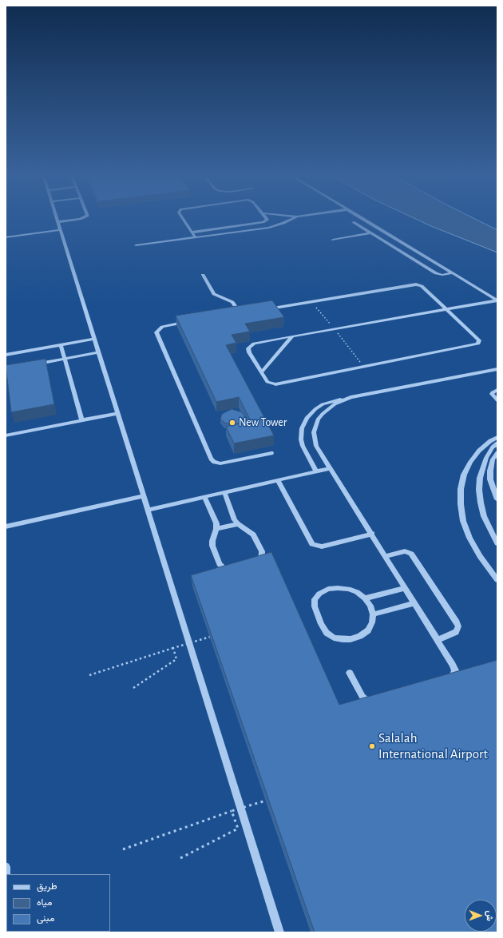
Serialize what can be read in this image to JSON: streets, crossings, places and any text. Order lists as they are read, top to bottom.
{
  "places": ["New Tower", "Salalah International Airport"],
  "legend": ["طريق", "مياه", "مبنى"],
  "north": "right"
}
